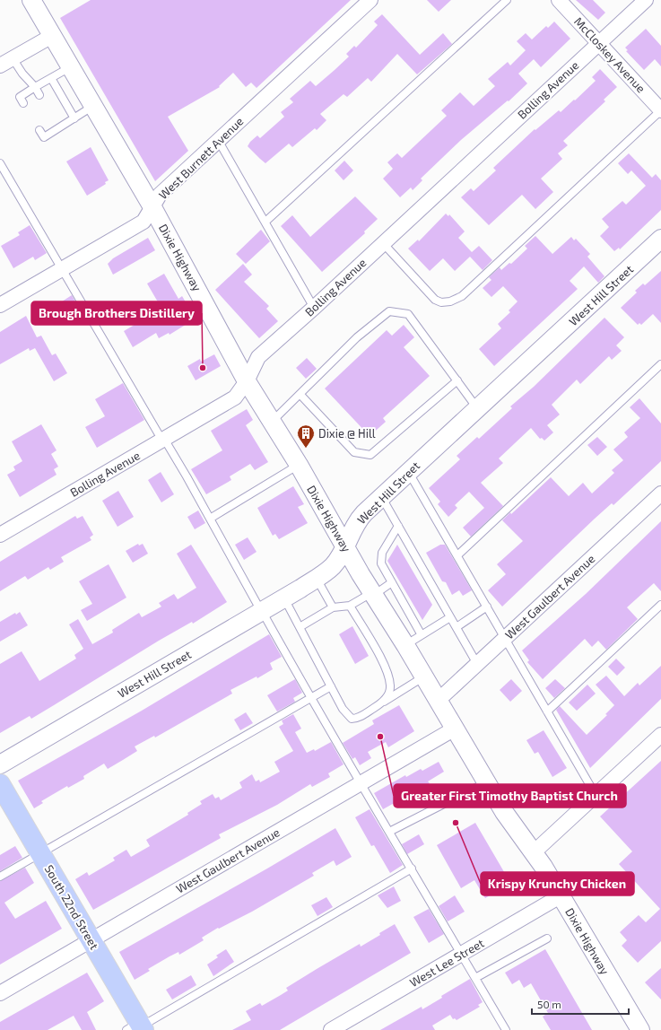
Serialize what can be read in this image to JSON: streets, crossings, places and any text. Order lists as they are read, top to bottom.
{
  "streets": {
    "main road": ["South 22nd Street"],
    "street": [
      "McCloskey Avenue",
      "Bolling Avenue",
      "West Burnett Avenue",
      "Dixie Highway",
      "West Hill Street",
      "West Gaulbert Avenue",
      "West Lee Street"
    ]
  },
  "crossings": [
    ["McCloskey Avenue", "Bolling Avenue"],
    ["Bolling Avenue", "Dixie Highway"],
    ["West Burnett Avenue", "Dixie Highway"],
    ["Dixie Highway", "West Hill Street"],
    ["Dixie Highway", "West Gaulbert Avenue"],
    ["Dixie Highway", "West Lee Street"],
    ["West Gaulbert Avenue", "South 22nd Street"]
  ],
  "places": {
    "other": ["Brough Brothers Distillery", "Greater First Timothy Baptist Church", "Krispy Krunchy Chicken"],
    "building": ["Dixie @ Hill"]
  },
  "scale_bar": "50 m"
}
